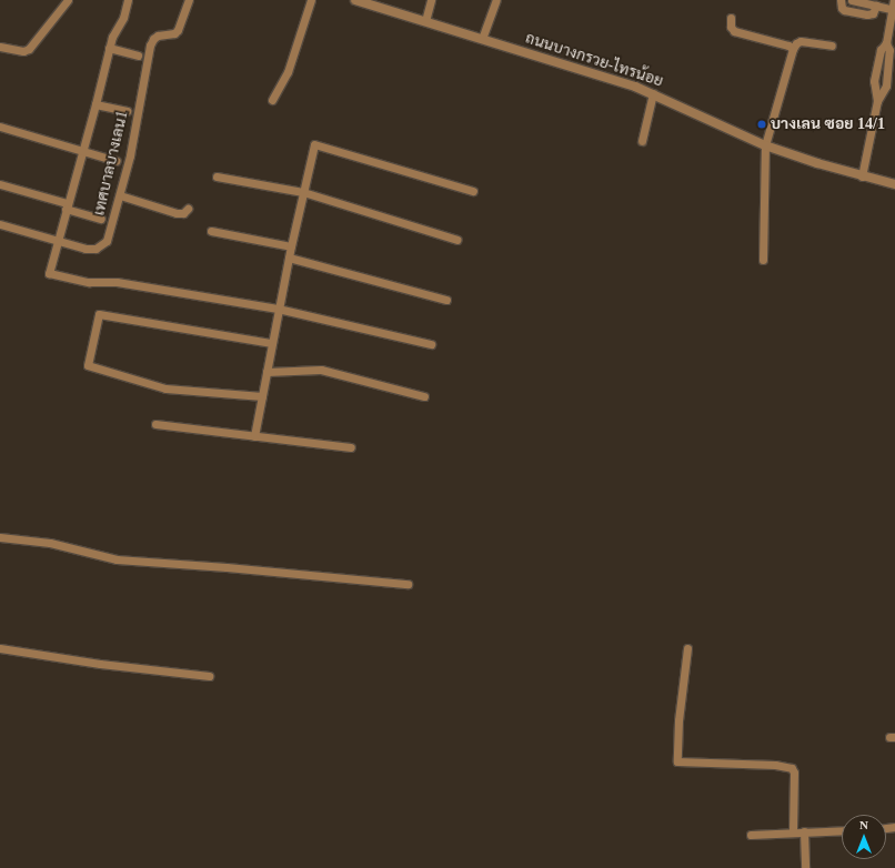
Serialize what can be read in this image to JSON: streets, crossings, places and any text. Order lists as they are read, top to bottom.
{
  "streets": {
    "street": ["ถนนบางกรวย-ไทรน้อย", "เทศบาลบางเลน1"]
  },
  "places": ["บางเลน ซอย 14/1"],
  "north": "top"
}
